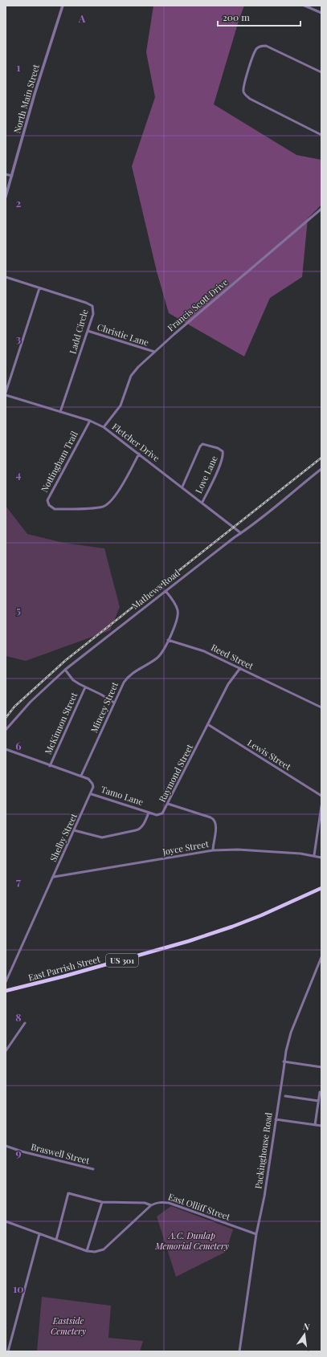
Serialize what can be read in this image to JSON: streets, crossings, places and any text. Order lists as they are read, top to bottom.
{
  "streets": {
    "main road": ["US 301", "East Parrish Street"],
    "street": [
      "North Main Street",
      "Francis Scott Drive",
      "Ladd Circle",
      "Christie Lane",
      "Fletcher Drive",
      "Nottingham Trail",
      "Love Lane",
      "Mathews Road",
      "Reed Street",
      "Mincey Street",
      "McKinnon Street",
      "Lewis Street",
      "Raymond Street",
      "Tamo Lane",
      "Shelby Street",
      "Joyce Street",
      "Packinghouse Road",
      "Braswell Street",
      "East Olliff Street"
    ]
  },
  "crossings": [
    ["Francis Scott Drive", "Christie Lane"],
    ["Francis Scott Drive", "Fletcher Drive"],
    ["Ladd Circle", "Christie Lane"],
    ["Ladd Circle", "Fletcher Drive"],
    ["Fletcher Drive", "Nottingham Trail"],
    ["Fletcher Drive", "Love Lane"],
    ["Fletcher Drive", "Mathews Road"],
    ["Mathews Road", "Mincey Street"],
    ["Reed Street", "Mincey Street"],
    ["Reed Street", "Raymond Street"],
    ["Lewis Street", "Raymond Street"],
    ["Raymond Street", "Tamo Lane"],
    ["Tamo Lane", "Shelby Street"],
    ["Shelby Street", "Joyce Street"],
    ["Packinghouse Road", "East Olliff Street"]
  ],
  "parks": ["A.C. Dunlap Memorial Cemetery", "Eastside Cemetery"],
  "scale_bar": "200 m",
  "north": "top",
  "grid": {
    "columns": ["A"],
    "rows": [
      "1",
      "2",
      "3",
      "4",
      "5",
      "6",
      "7",
      "8",
      "9",
      "10"
    ]
  }
}
